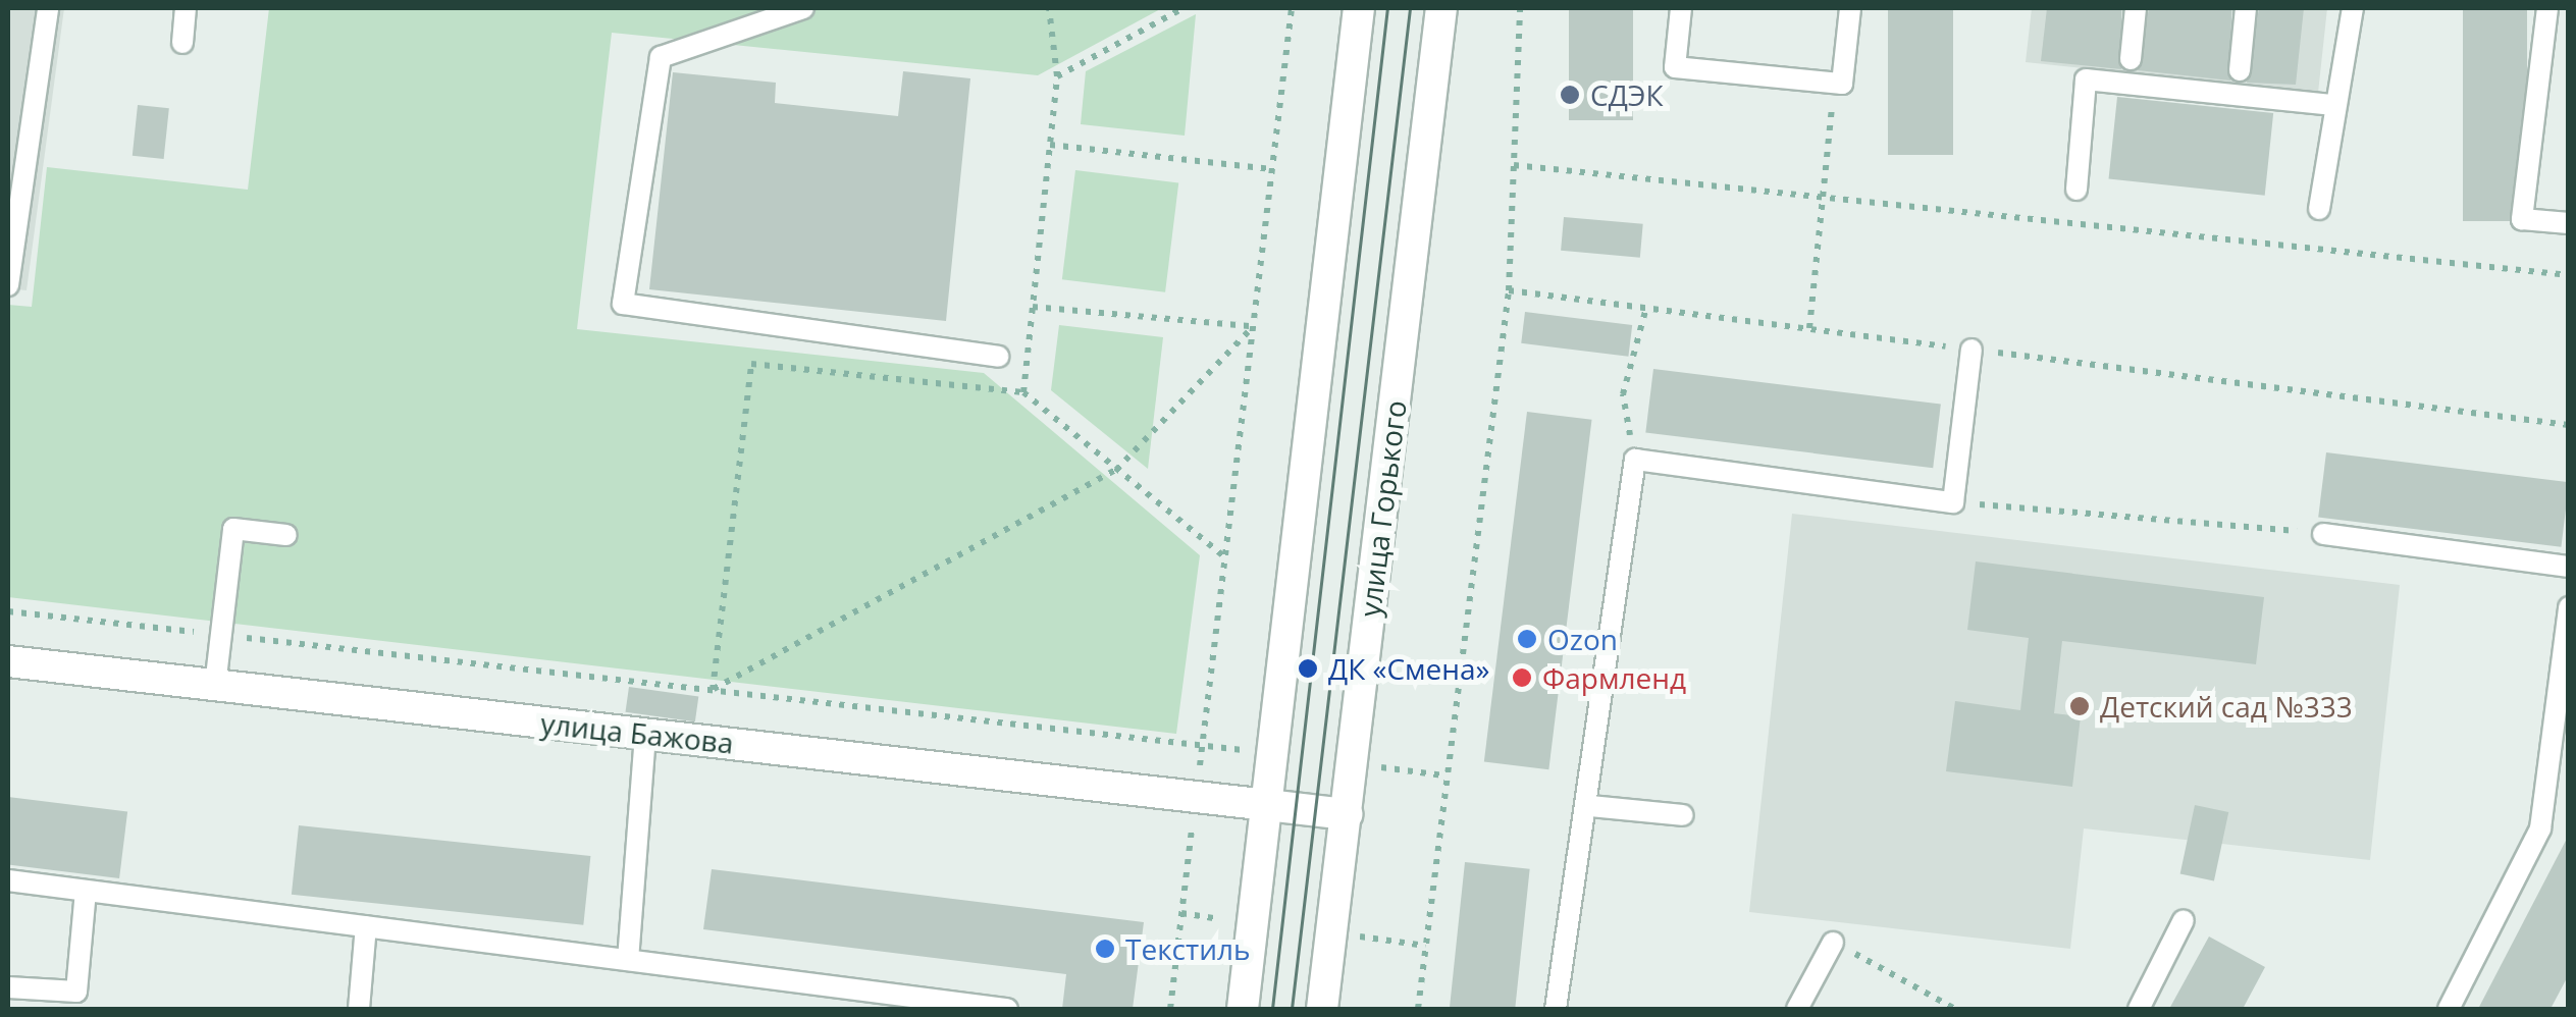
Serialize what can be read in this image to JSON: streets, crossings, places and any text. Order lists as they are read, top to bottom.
{
  "streets": {
    "main road": ["улица Горького", "улица Бажова"]
  },
  "crossings": [
    ["улица Горького", "улица Бажова"]
  ],
  "places": [
    "СДЭК",
    "Ozon",
    "ДК «Смена»",
    "Фармленд",
    "Детский сад №333",
    "Текстиль"
  ]
}
